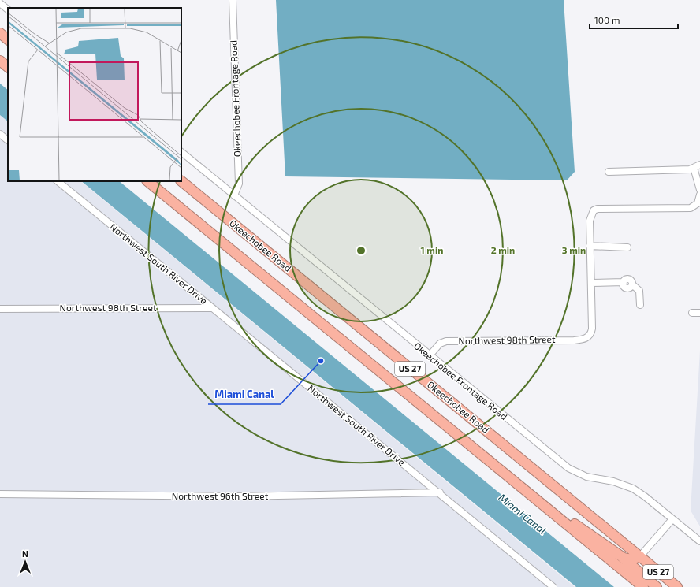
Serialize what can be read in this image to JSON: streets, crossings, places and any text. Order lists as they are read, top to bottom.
{
  "streets": {
    "highway": ["Okeechobee Road", "US 27"],
    "street": [
      "Okeechobee Frontage Road",
      "Northwest South River Drive",
      "Northwest 98th Street",
      "Northwest 96th Street"
    ]
  },
  "crossings": [
    ["Okeechobee Frontage Road", "Northwest 98th Street"],
    ["Northwest South River Drive", "Northwest 98th Street"],
    ["Northwest South River Drive", "Northwest 96th Street"]
  ],
  "water": ["Miami Canal"],
  "places": ["Miami Canal"],
  "scale_bar": "100 m",
  "north": "top",
  "rings": ["1 min", "2 min", "3 min"]
}
